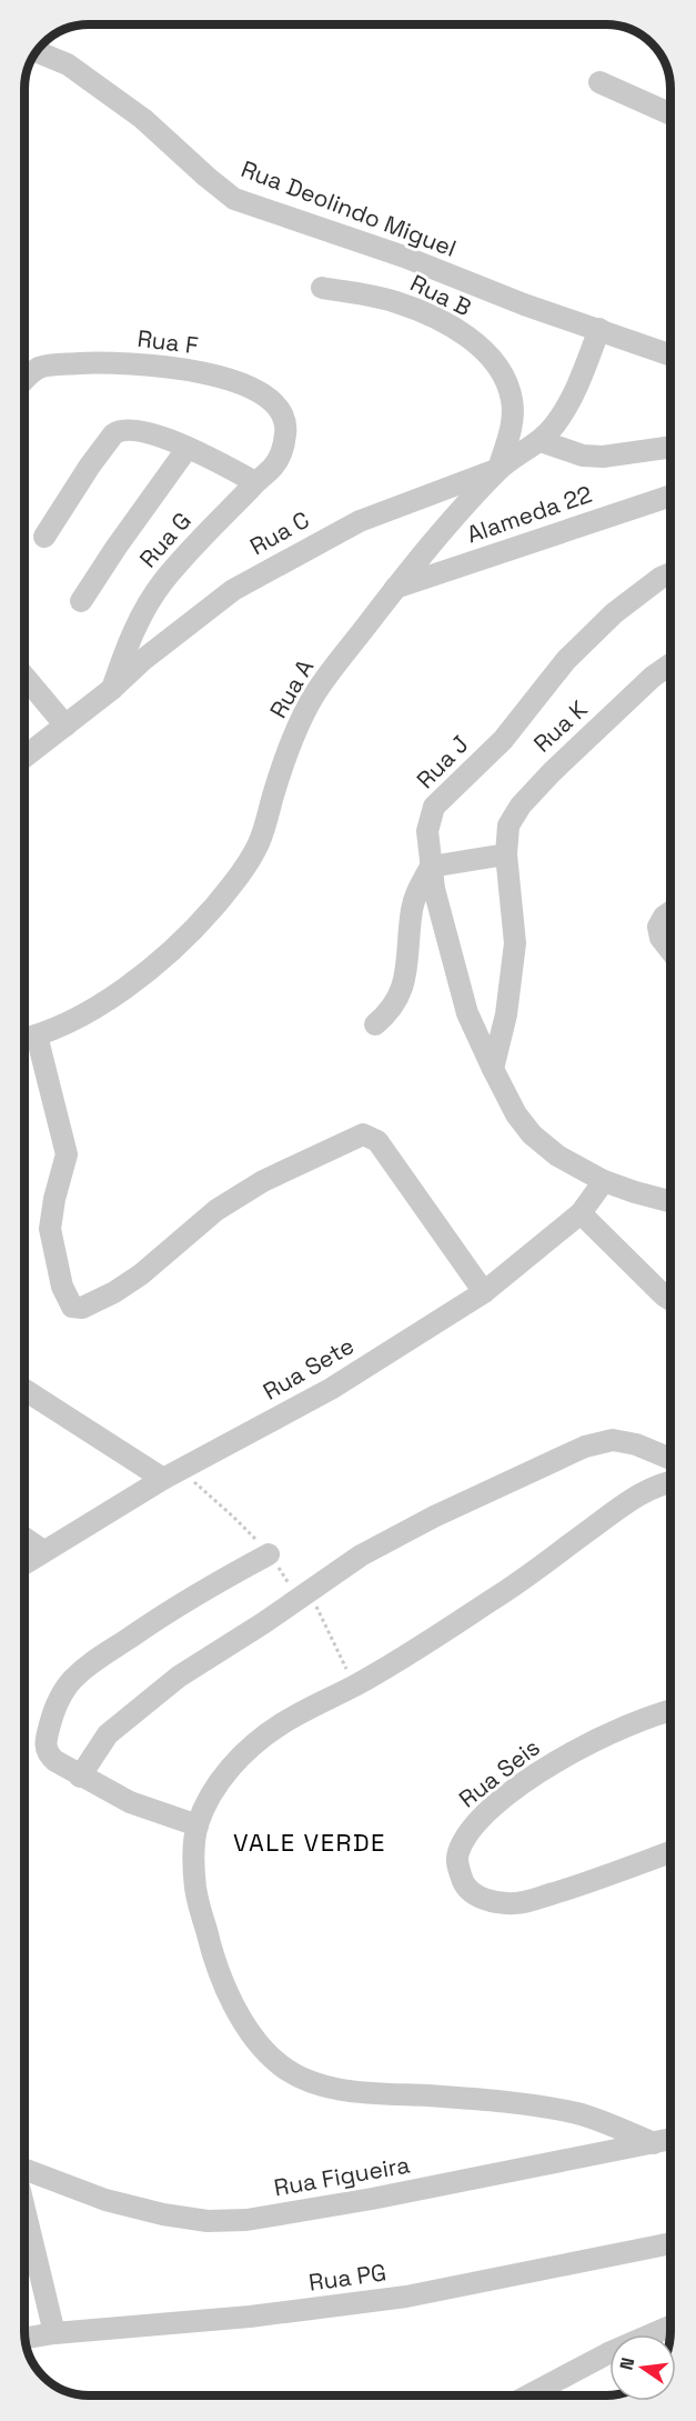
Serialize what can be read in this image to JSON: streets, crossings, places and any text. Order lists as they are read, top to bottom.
{
  "streets": {
    "street": [
      "Rua Deolindo Miguel",
      "Rua B",
      "Rua F",
      "Alameda 22",
      "Rua C",
      "Rua G",
      "Rua A",
      "Rua K",
      "Rua J",
      "Rua Sete",
      "Rua Seis",
      "Rua Figueira",
      "Rua PG"
    ]
  },
  "crossings": [
    ["Rua Deolindo Miguel", "Rua A"],
    ["Rua B", "Rua C"],
    ["Rua B", "Rua A"],
    ["Rua F", "Rua G"],
    ["Alameda 22", "Rua A"],
    ["Rua C", "Rua G"],
    ["Rua C", "Rua A"],
    ["Rua K", "Rua J"],
    ["Rua J", "Rua Sete"]
  ],
  "districts": ["VALE VERDE"],
  "north": "left"
}
